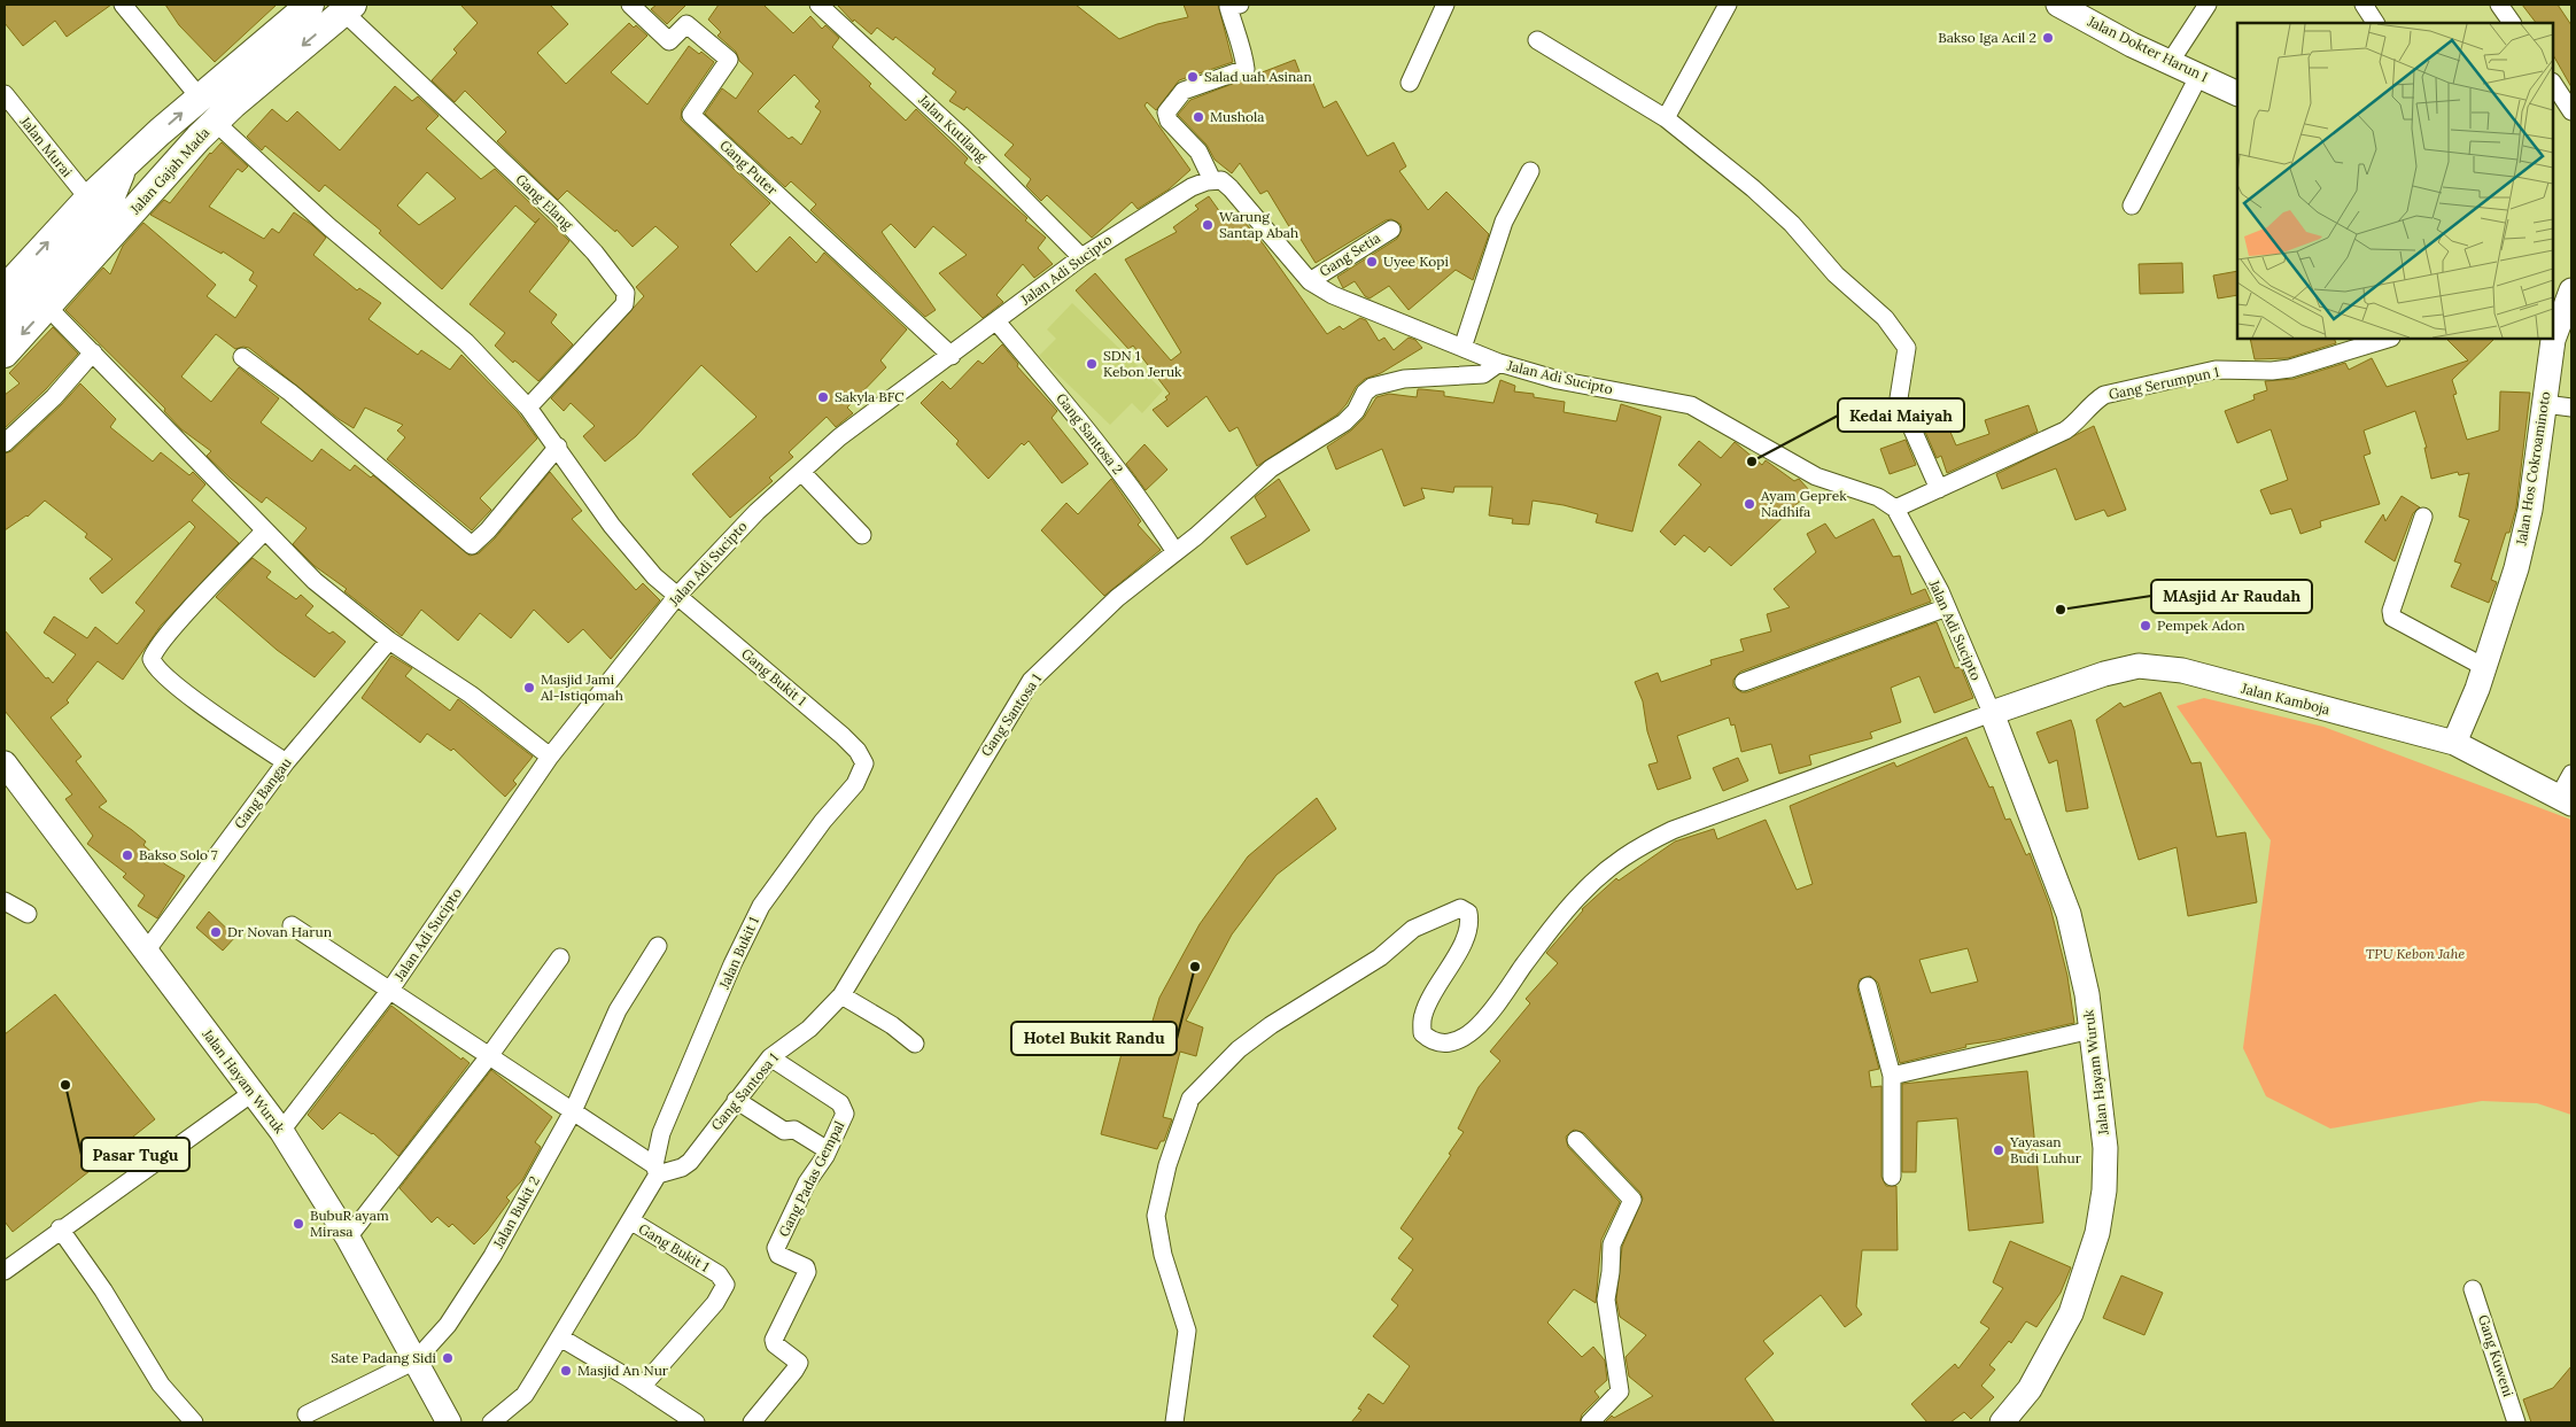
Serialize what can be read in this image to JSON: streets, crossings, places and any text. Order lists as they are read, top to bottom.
{
  "streets": {
    "main road": ["Jalan Gajah Mada"],
    "street": [
      "Jalan Dokter Harun I",
      "Jalan Kutilang",
      "Jalan Murai",
      "Gang Puter",
      "Gang Elang",
      "Gang Setia",
      "Jalan Adi Sucipto",
      "Gang Serumpun 1",
      "Gang Santosa 2",
      "Jalan Hos Cokroaminoto",
      "Gang Bukit 1",
      "Jalan Kamboja",
      "Gang Santosa 1",
      "Gang Bangau",
      "Jalan Bukit 1",
      "Jalan Hayam Wuruk",
      "Gang Padas Gempal",
      "Jalan Bukit 2",
      "Gang Kuweni"
    ]
  },
  "crossings": [
    ["Jalan Kutilang", "Jalan Adi Sucipto"],
    ["Jalan Murai", "Jalan Gajah Mada"],
    ["Gang Puter", "Jalan Adi Sucipto"],
    ["Jalan Gajah Mada", "Gang Elang"],
    ["Jalan Gajah Mada", "Gang Bukit 1"],
    ["Gang Elang", "Gang Bukit 1"],
    ["Gang Setia", "Jalan Adi Sucipto"],
    ["Jalan Adi Sucipto", "Gang Serumpun 1"],
    ["Jalan Adi Sucipto", "Gang Santosa 2"],
    ["Jalan Adi Sucipto", "Gang Bukit 1"],
    ["Jalan Adi Sucipto", "Jalan Kamboja"],
    ["Jalan Adi Sucipto", "Gang Santosa 1"],
    ["Jalan Adi Sucipto", "Jalan Hayam Wuruk"],
    ["Gang Santosa 2", "Gang Santosa 1"],
    ["Jalan Hos Cokroaminoto", "Jalan Kamboja"],
    ["Gang Bukit 1", "Jalan Bukit 1"],
    ["Jalan Kamboja", "Jalan Hayam Wuruk"],
    ["Gang Santosa 1", "Jalan Bukit 1"],
    ["Gang Santosa 1", "Gang Padas Gempal"],
    ["Gang Bangau", "Jalan Hayam Wuruk"],
    ["Jalan Hayam Wuruk", "Jalan Bukit 2"]
  ],
  "parks": ["TPU Kebon Jahe"],
  "places": [
    "Bakso Iga Acil 2",
    "Salad uah Asinan",
    "Mushola",
    "Warung Santap Abah",
    "Uyee Kopi",
    "SDN 1 Kebon Jeruk",
    "Sakyla BFC",
    "Kedai Maiyah",
    "Ayam Geprek Nadhifa",
    "MAsjid Ar Raudah",
    "Pempek Adon",
    "Masjid Jami Al-Istiqomah",
    "Bakso Solo 7",
    "Dr Novan Harun",
    "Hotel Bukit Randu",
    "Pasar Tugu",
    "Yayasan Budi Luhur",
    "BubuR ayam Mirasa",
    "Sate Padang Sidi",
    "Masjid An Nur"
  ]
}
